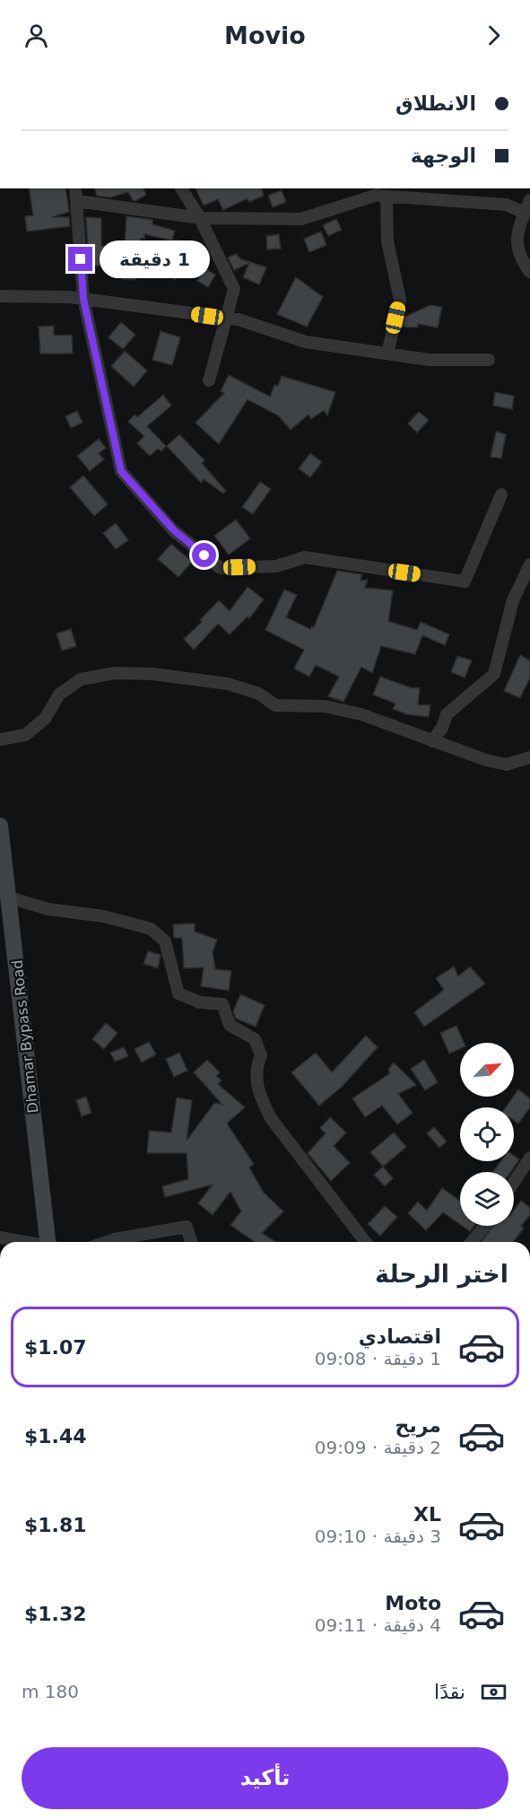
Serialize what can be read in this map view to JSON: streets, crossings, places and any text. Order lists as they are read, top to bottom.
{
  "streets": {
    "main road": ["Dhamar Bypass Road"]
  },
  "north": "top right",
  "page": {
    "header": "Movio",
    "banner": ["الانطلاق", "الوجهة"],
    "bubble": "1 دقيقة",
    "heading": "اختر الرحلة",
    "list": [
      {
        "name": "اقتصادي",
        "note": "1 دقيقة · 09:08",
        "value": "$1.07"
      },
      {
        "name": "مريح",
        "note": "2 دقيقة · 09:09",
        "value": "$1.44"
      },
      {
        "name": "XL",
        "note": "3 دقيقة · 09:10",
        "value": "$1.81"
      },
      {
        "name": "Moto",
        "note": "4 دقيقة · 09:11",
        "value": "$1.32"
      }
    ],
    "pay": ["نقدًا", "180 m"],
    "buttons": "تأكيد"
  }
}
